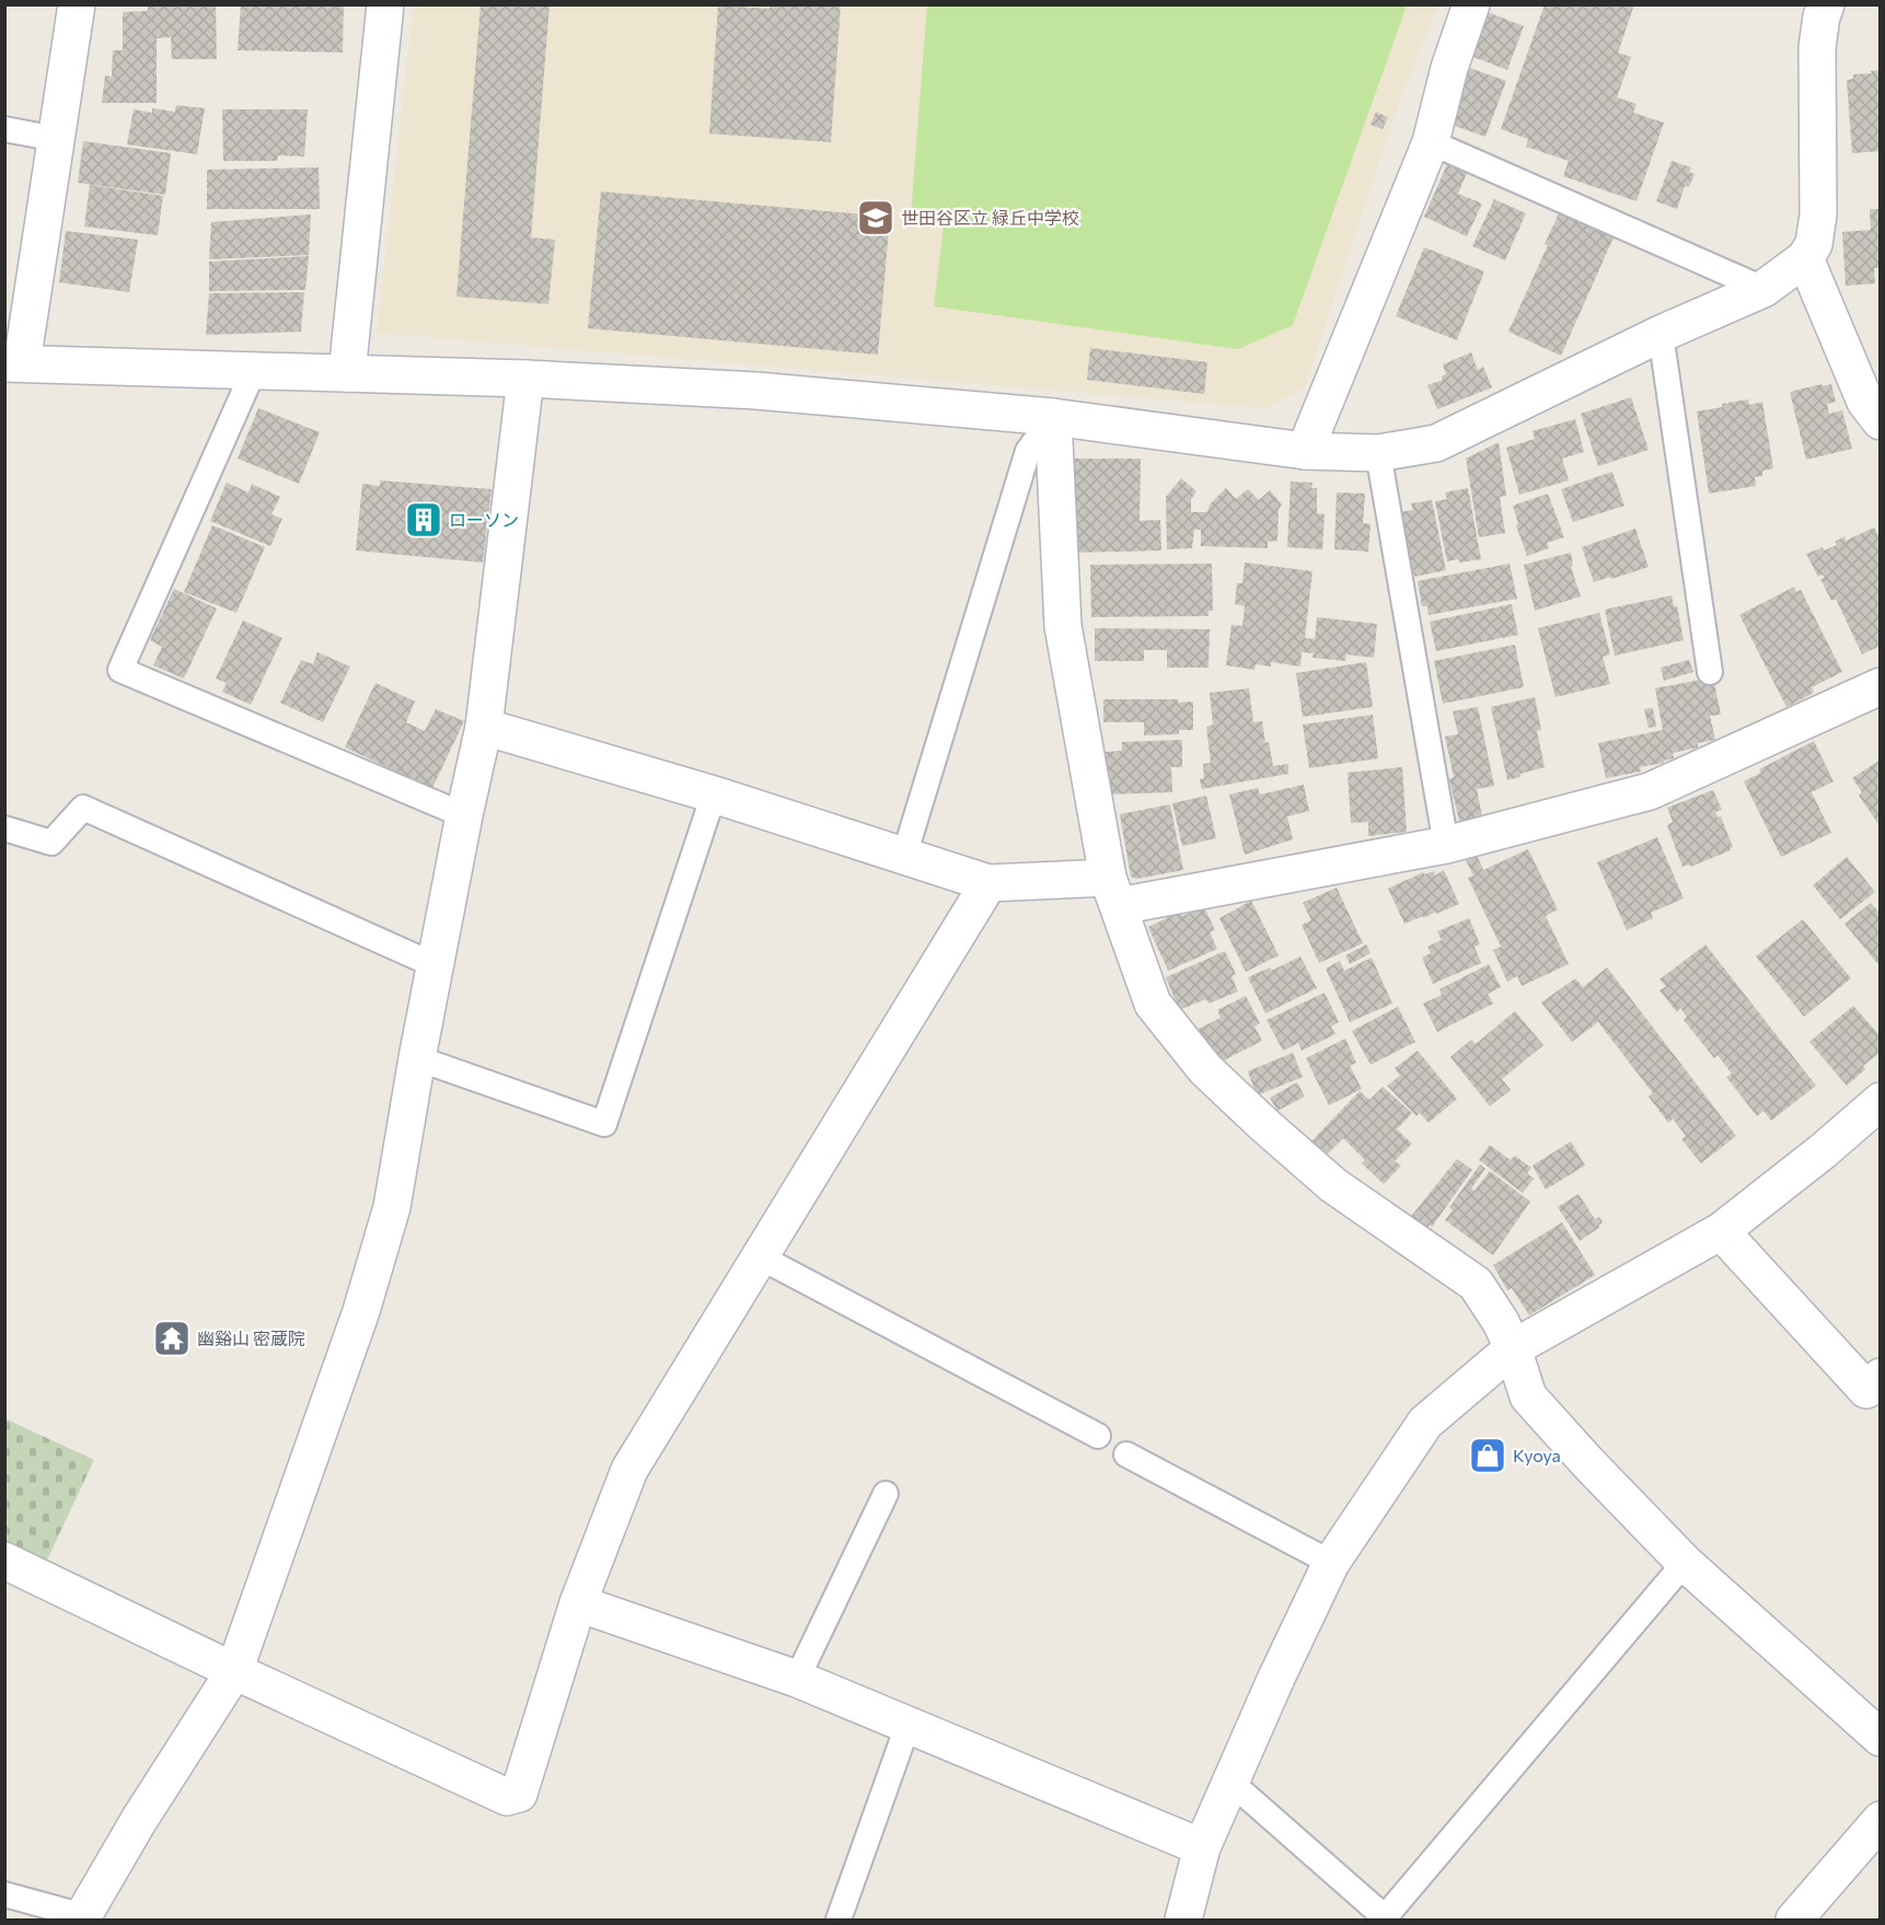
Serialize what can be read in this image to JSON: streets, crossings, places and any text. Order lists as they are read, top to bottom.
{
  "places": {
    "school or university": ["世田谷区立 緑丘中学校"],
    "building": ["ローソン"],
    "temple": ["幽谿山 密蔵院"],
    "shop": ["Kyoya"]
  }
}
